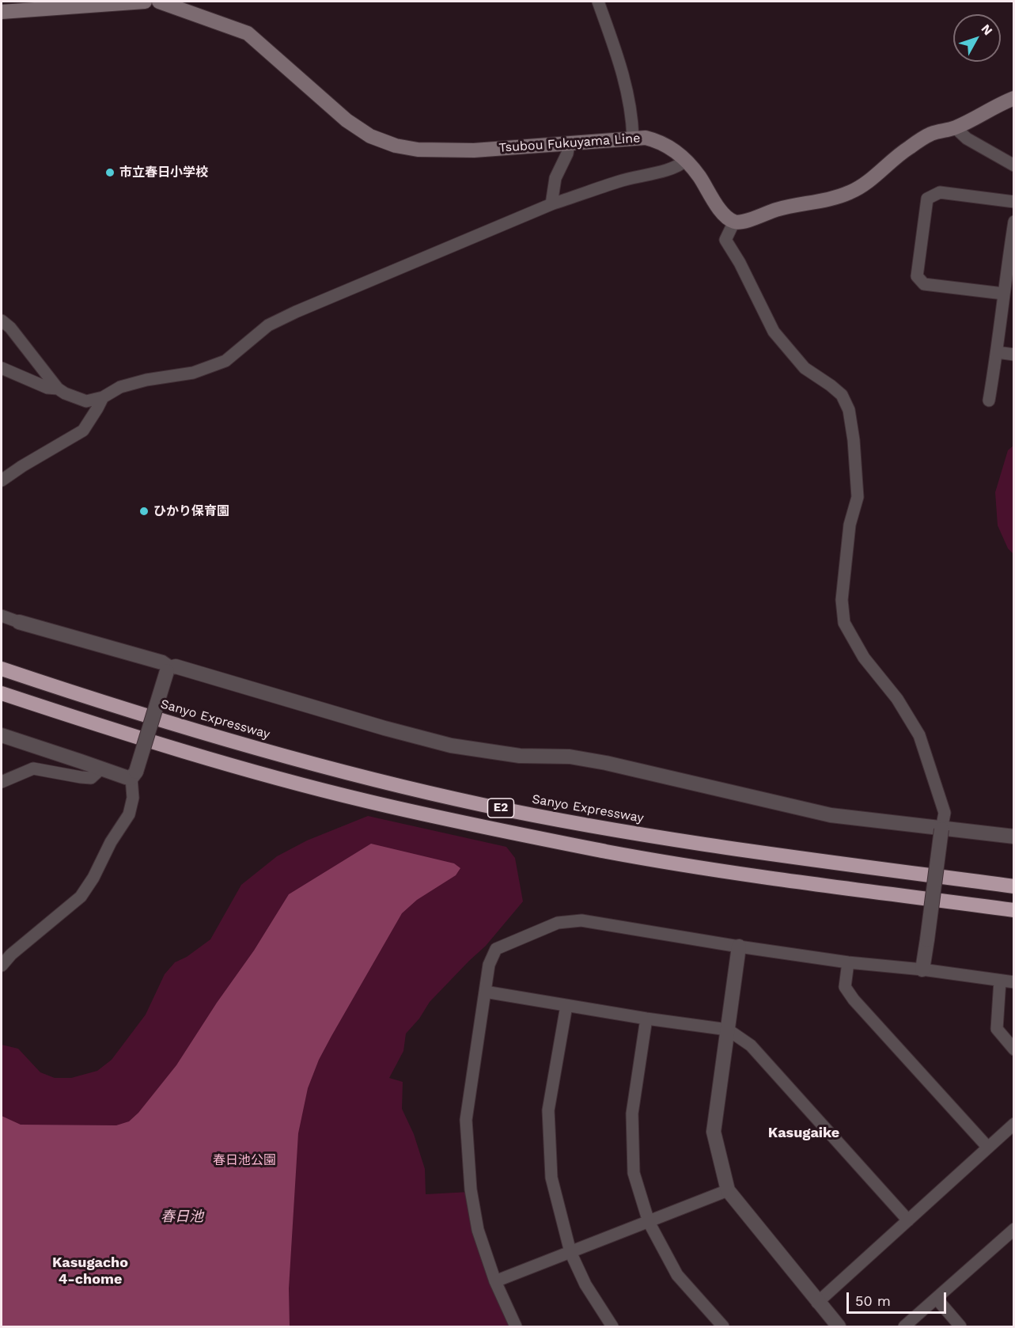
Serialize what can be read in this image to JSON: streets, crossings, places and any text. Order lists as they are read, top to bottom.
{
  "streets": {
    "highway": ["Sanyo Expressway", "E2"],
    "main road": ["Tsubou Fukuyama Line"]
  },
  "districts": ["Kasugaike", "Kasugacho 4-chome"],
  "water": ["春日池"],
  "parks": ["春日池公園"],
  "places": ["市立春日小学校", "ひかり保育園"],
  "scale_bar": "50 m",
  "north": "top right"
}
